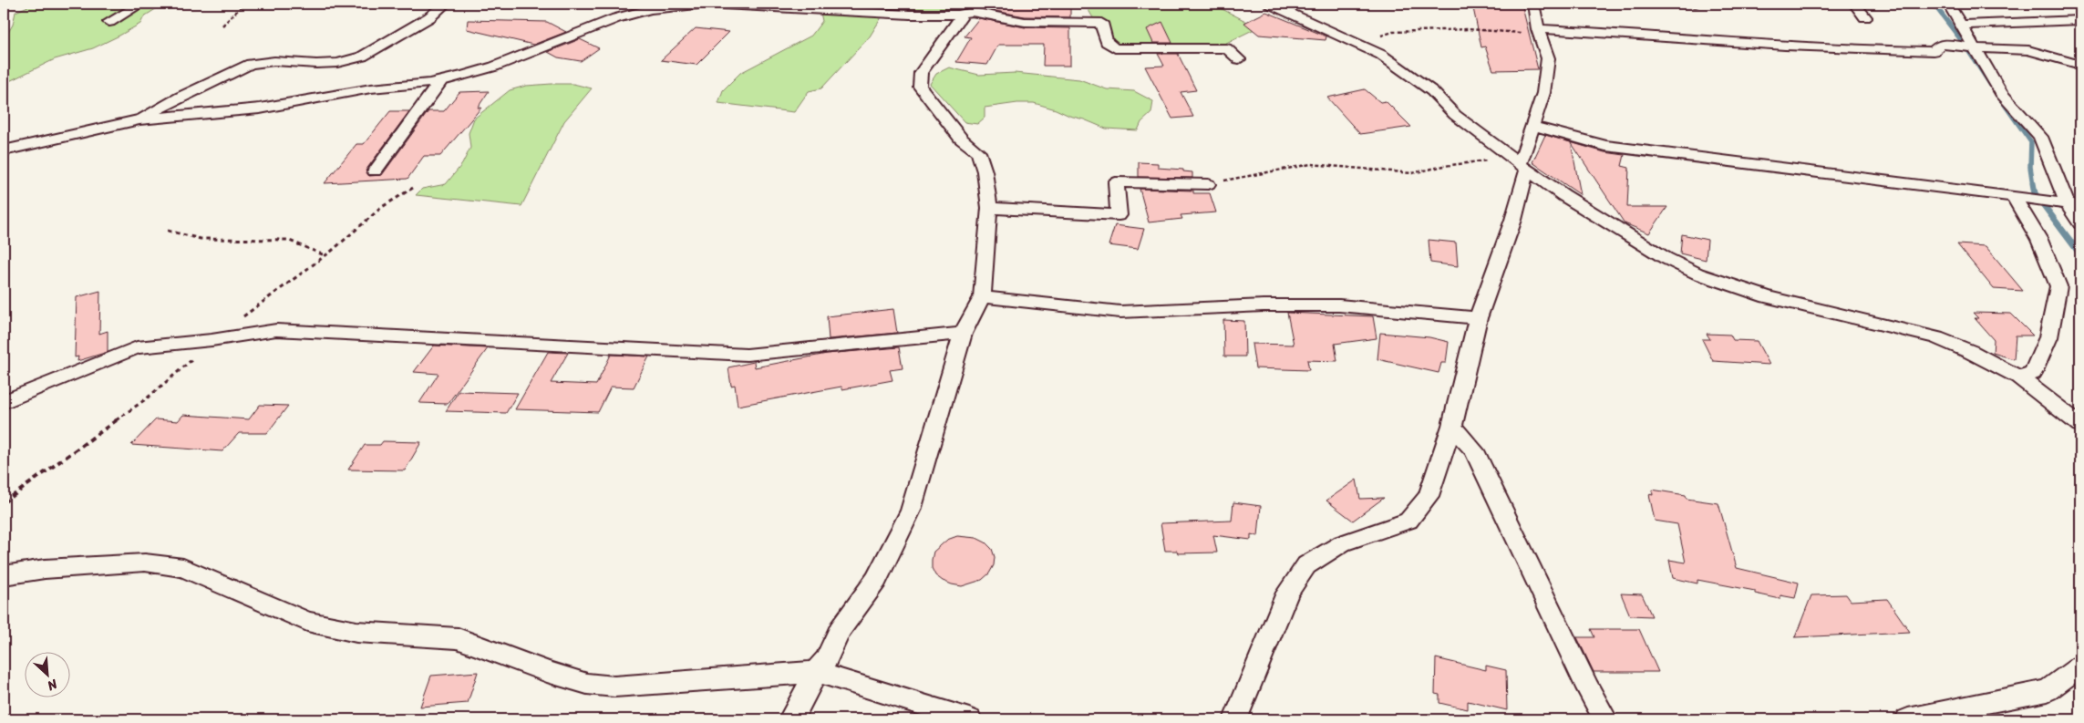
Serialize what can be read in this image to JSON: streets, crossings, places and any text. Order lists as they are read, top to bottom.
{
  "north": "bottom right"
}
